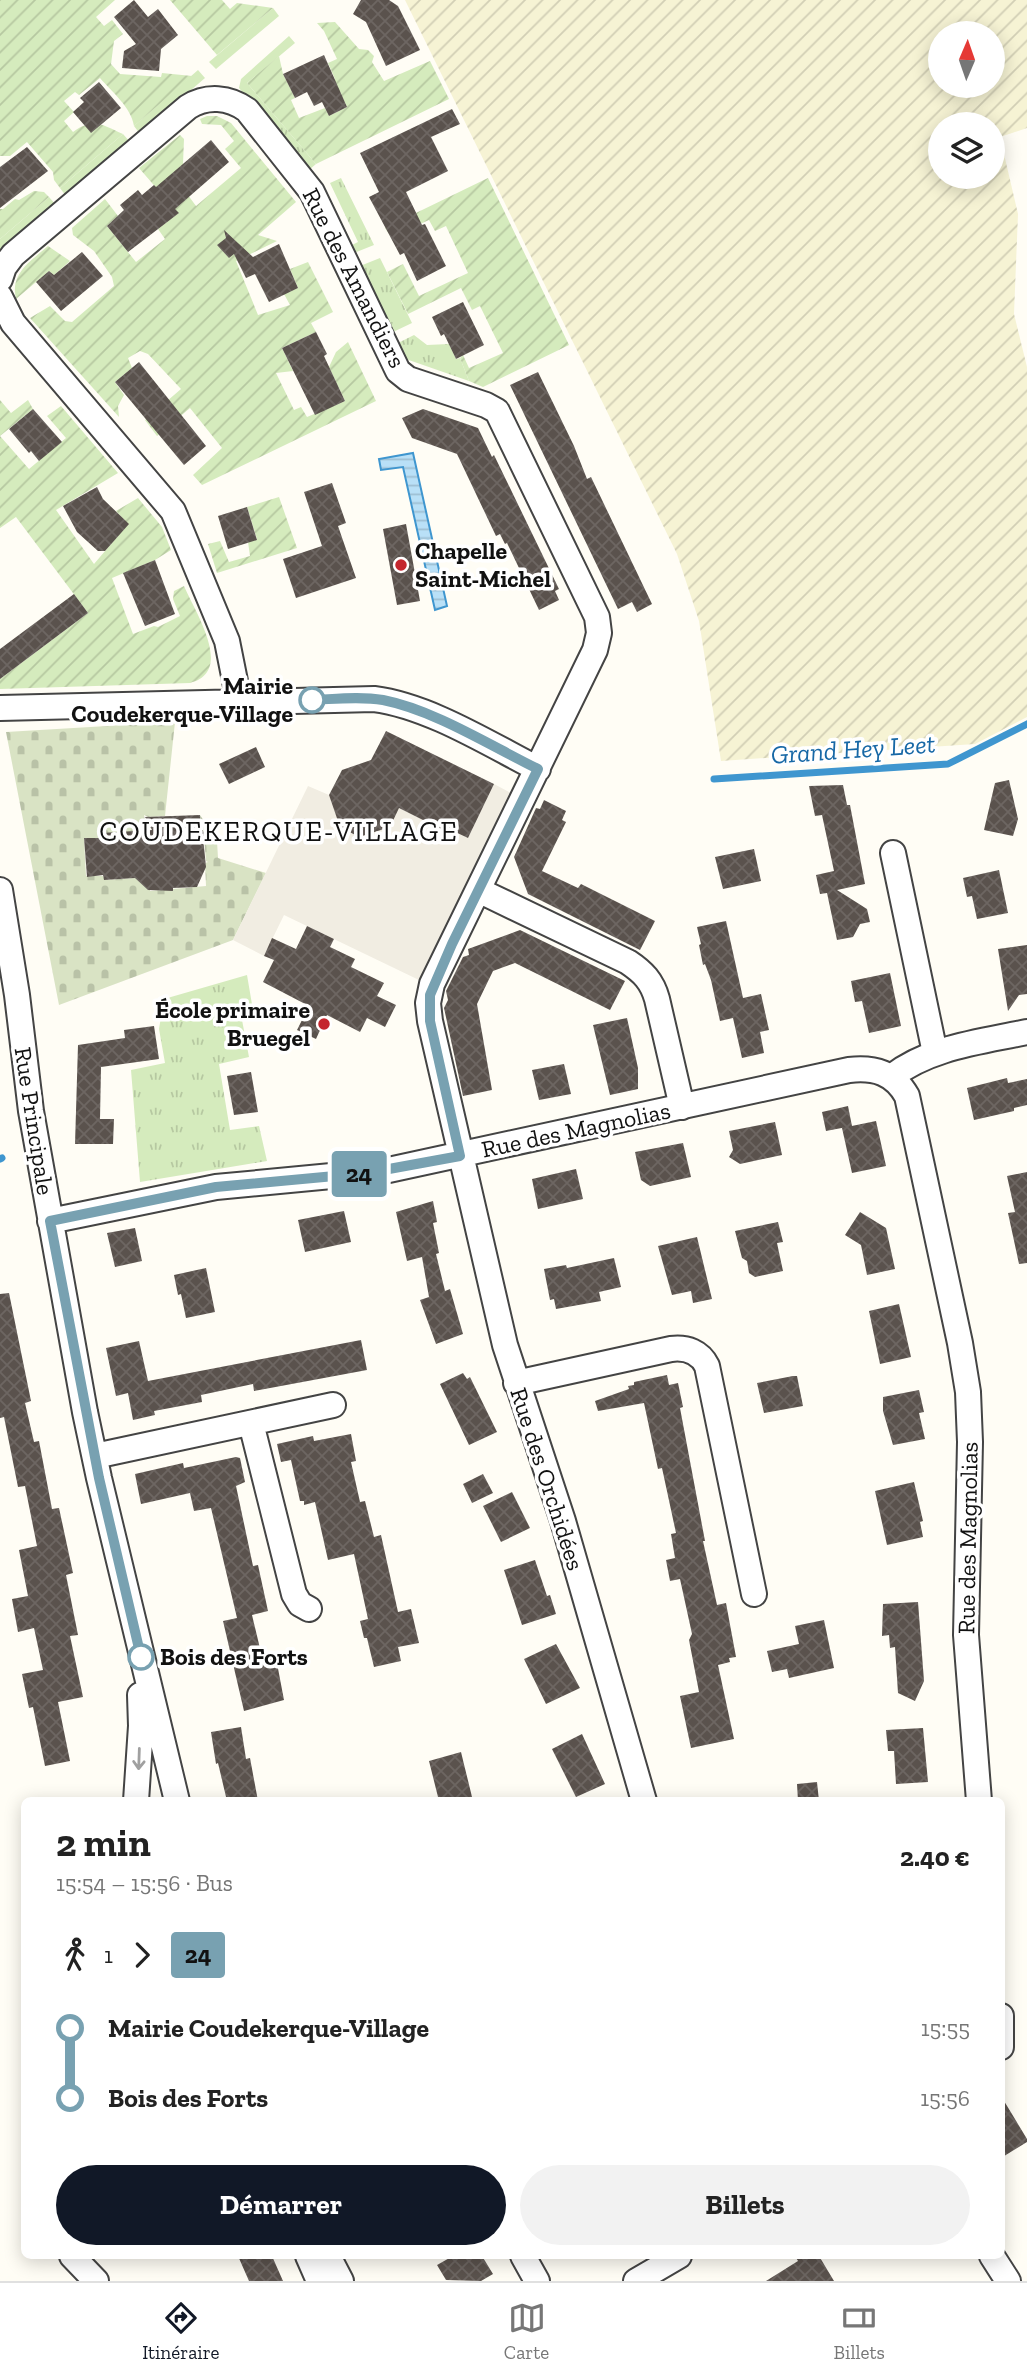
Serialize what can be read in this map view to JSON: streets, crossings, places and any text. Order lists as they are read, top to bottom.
{
  "streets": {
    "street": [
      "Rue des Amandiers",
      "Rue Principale",
      "Rue des Magnolias",
      "Rue des Orchidées"
    ]
  },
  "crossings": [
    ["Rue des Amandiers", "Rue des Orchidées"],
    ["Rue Principale", "Rue des Magnolias"],
    ["Rue des Magnolias", "Rue des Orchidées"]
  ],
  "districts": ["COUDEKERQUE-VILLAGE"],
  "water": ["Grand Hey Leet"],
  "places": [
    "Chapelle Saint-Michel",
    "Mairie Coudekerque-Village",
    "École primaire Bruegel",
    "Bois des Forts"
  ],
  "lines": ["bus line 24"],
  "north": "top",
  "page": {
    "on_map": "24",
    "heading": ["2 min", "15:54 – 15:56 · Bus", "2.40 €"],
    "legs": ["1", "24"],
    "list": [
      {
        "name": "Mairie Coudekerque-Village",
        "value": "15:55"
      },
      {
        "name": "Bois des Forts",
        "value": "15:56"
      }
    ],
    "buttons": ["Démarrer", "Billets"],
    "tabs": ["Itinéraire", "Carte", "Billets"]
  }
}
